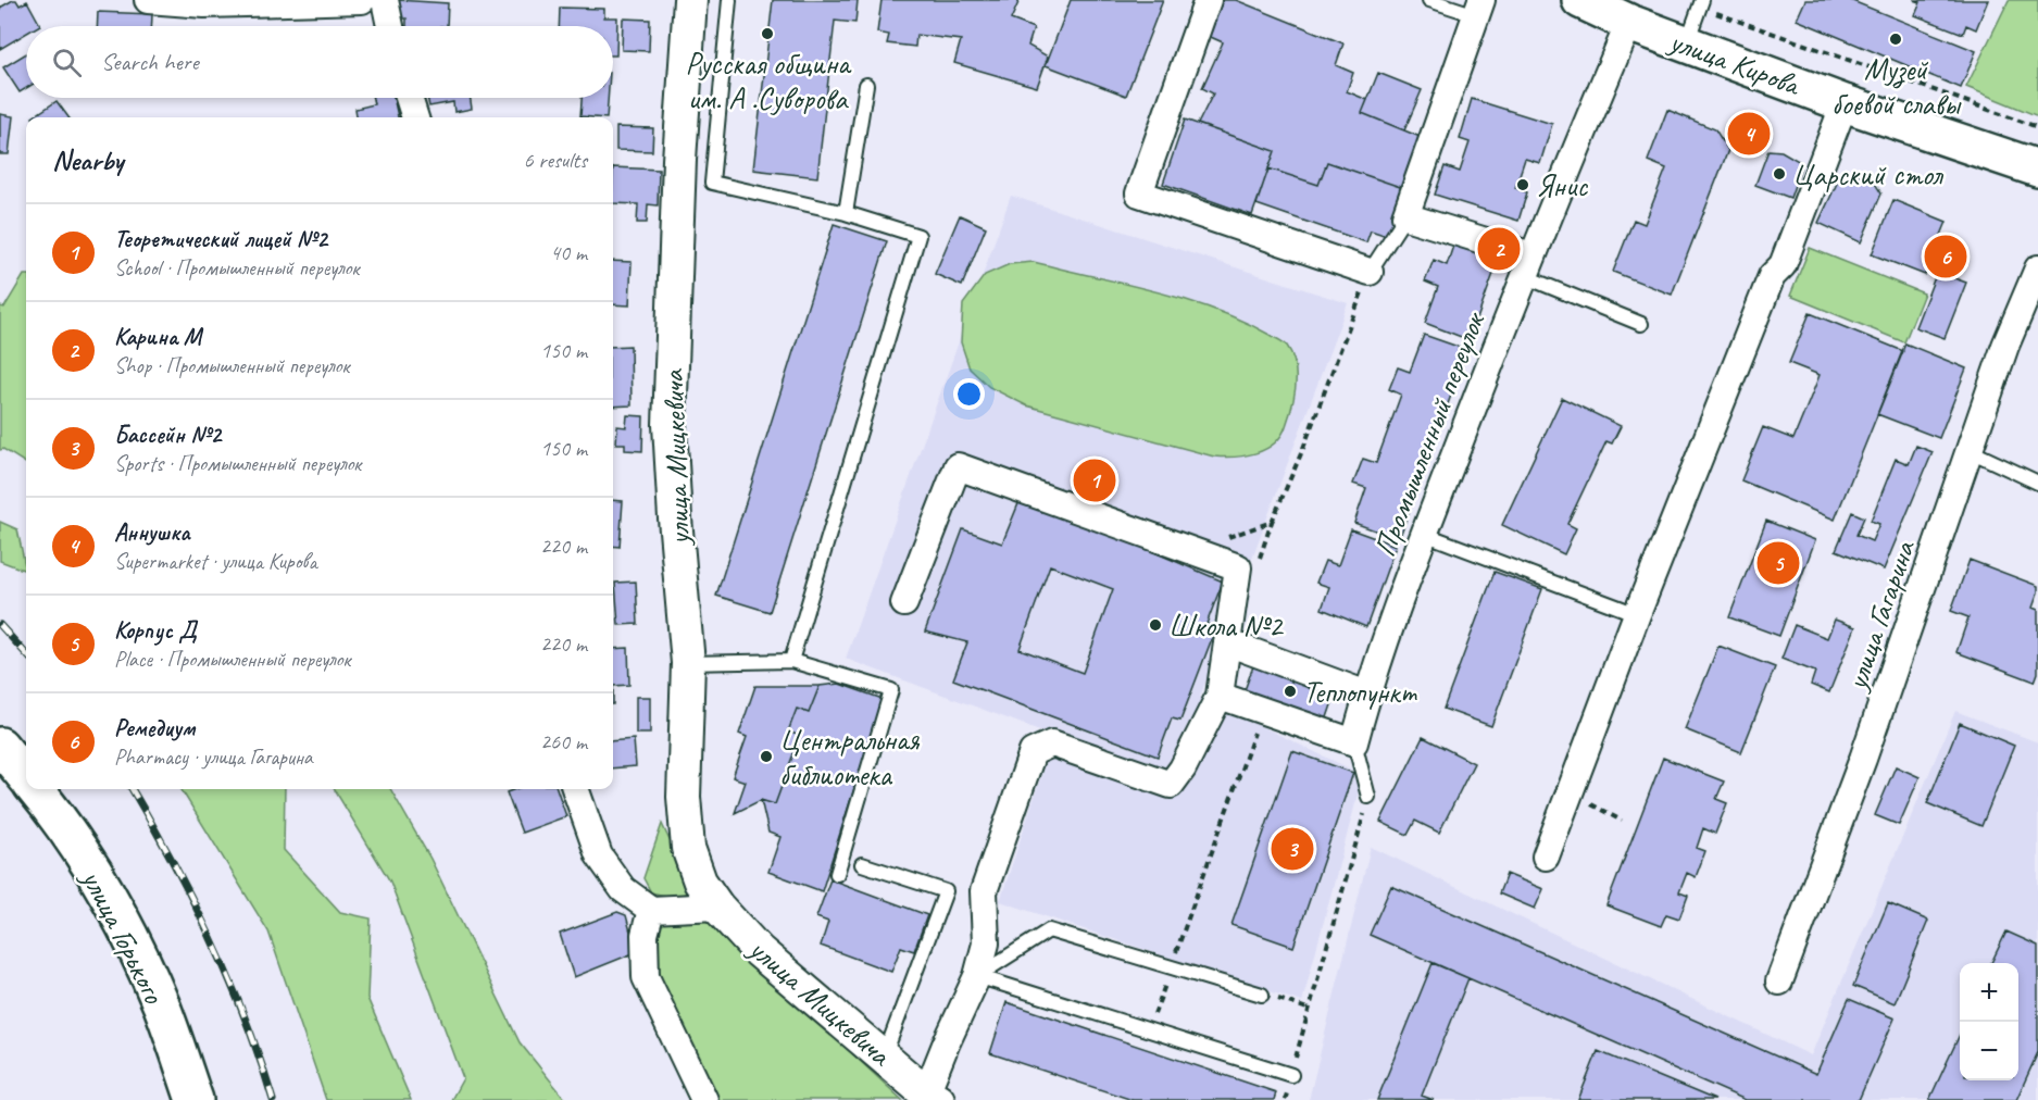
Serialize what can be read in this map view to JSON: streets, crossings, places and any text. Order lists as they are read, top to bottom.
{
  "streets": {
    "main road": ["улица Кирова", "улица Горького"],
    "street": ["Промышленный переулок", "улица Мицкевича", "улица Гагарина"]
  },
  "crossings": [
    ["улица Кирова", "Промышленный переулок"]
  ],
  "places": [
    "Русская община им. А .Суворова",
    "Музей боевой славы",
    "Царский стол",
    "Янис",
    "Школа №2",
    "Теплопункт",
    "Центральная библиотека"
  ],
  "page": {
    "search": "Search here",
    "pins": [
      "4",
      "2",
      "6",
      "1",
      "5",
      "3"
    ],
    "heading": ["Nearby", "6 results"],
    "list": [
      {
        "mark": "1",
        "name": "Теоретический лицей №2",
        "note": "School · Промышленный переулок",
        "value": "40 m"
      },
      {
        "mark": "2",
        "name": "Карина М",
        "note": "Shop · Промышленный переулок",
        "value": "150 m"
      },
      {
        "mark": "3",
        "name": "Бассейн №2",
        "note": "Sports · Промышленный переулок",
        "value": "150 m"
      },
      {
        "mark": "4",
        "name": "Аннушка",
        "note": "Supermarket · улица Кирова",
        "value": "220 m"
      },
      {
        "mark": "5",
        "name": "Корпус Д",
        "note": "Place · Промышленный переулок",
        "value": "220 m"
      },
      {
        "mark": "6",
        "name": "Ремедиум",
        "note": "Pharmacy · улица Гагарина",
        "value": "260 m"
      }
    ],
    "map_buttons": ["+", "−"]
  }
}
